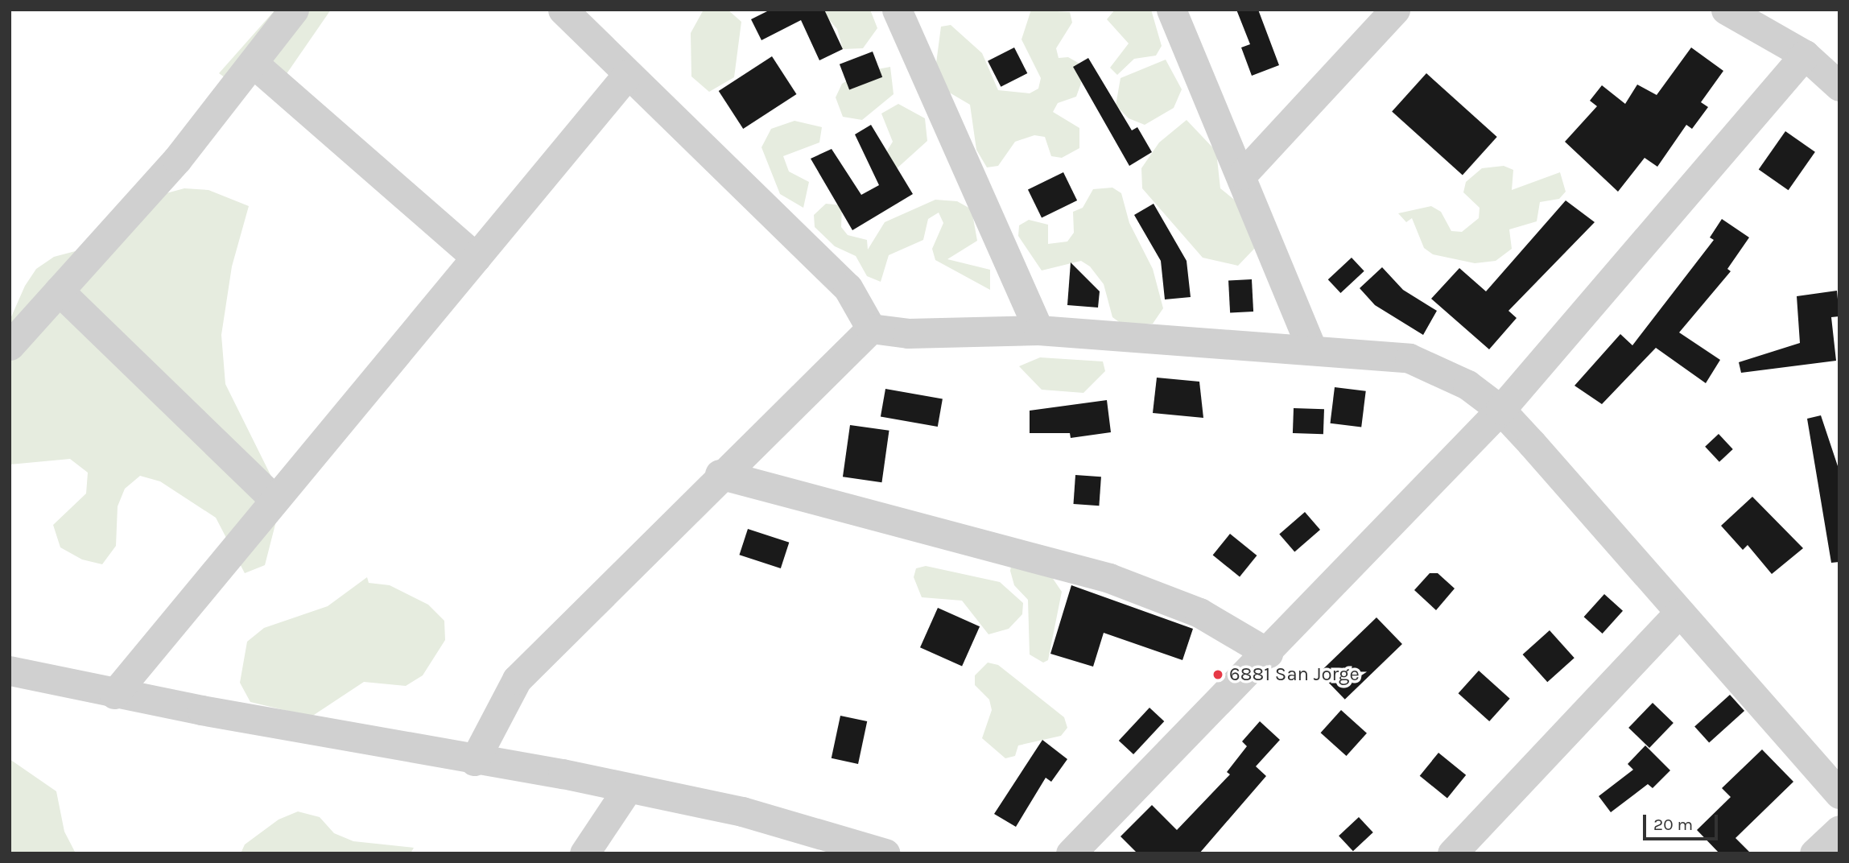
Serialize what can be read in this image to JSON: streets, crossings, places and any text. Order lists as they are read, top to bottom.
{
  "places": ["6881 San Jorge"],
  "scale_bar": "20 m"
}
